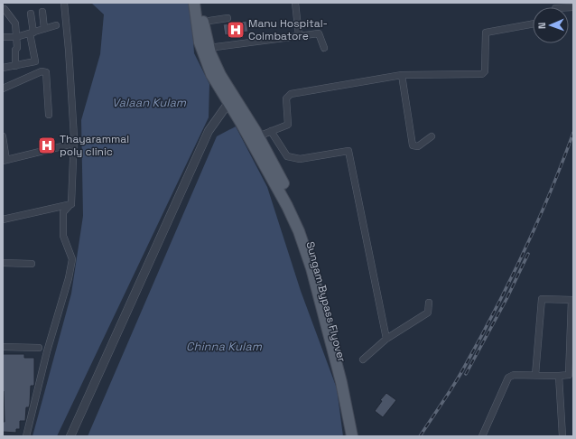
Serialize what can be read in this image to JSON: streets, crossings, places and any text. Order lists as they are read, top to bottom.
{
  "streets": {
    "main road": ["Sungam Bypass Flyover"]
  },
  "water": ["Valaan Kulam", "Chinna Kulam"],
  "places": {
    "hospital": ["Manu Hospital- Coimbatore", "Thayarammal poly clinic"]
  },
  "north": "left"
}
